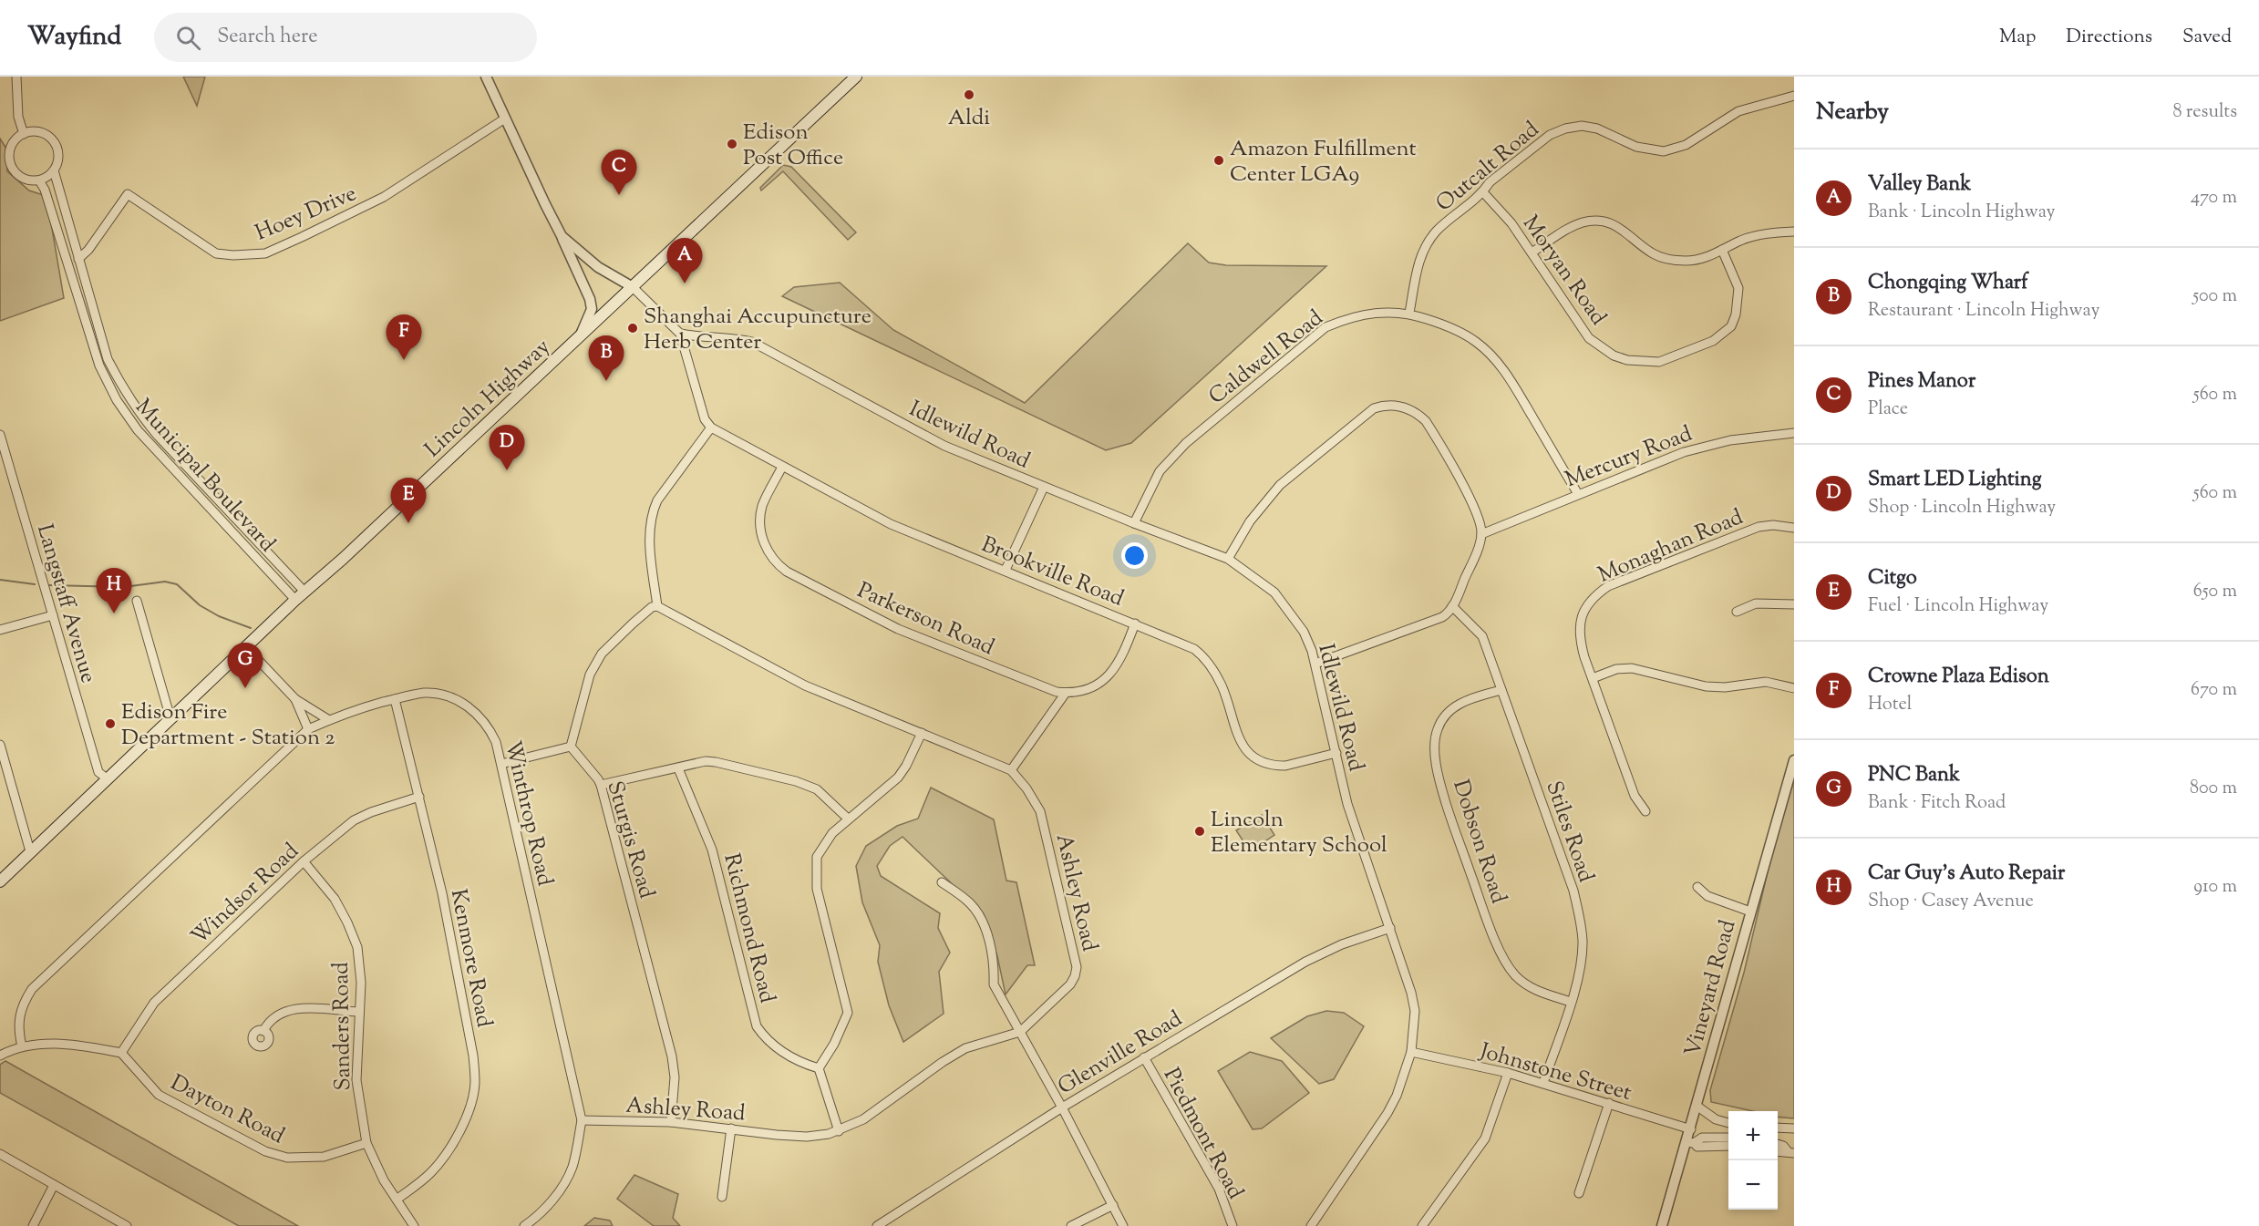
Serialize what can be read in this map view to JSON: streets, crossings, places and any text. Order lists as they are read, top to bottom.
{
  "streets": {
    "main road": ["Lincoln Highway"],
    "street": [
      "Outcalt Road",
      "Hoey Drive",
      "Moryan Road",
      "Caldwell Road",
      "Idlewild Road",
      "Mercury Road",
      "Municipal Boulevard",
      "Monaghan Road",
      "Brookville Road",
      "Langstaff Avenue",
      "Parkerson Road",
      "Winthrop Road",
      "Stiles Road",
      "Sturgis Road",
      "Dobson Road",
      "Ashley Road",
      "Windsor Road",
      "Richmond Road",
      "Kenmore Road",
      "Vineyard Road",
      "Sanders Road",
      "Glenville Road",
      "Johnstone Street",
      "Dayton Road",
      "Piedmont Road"
    ]
  },
  "crossings": [
    ["Outcalt Road", "Moryan Road"],
    ["Outcalt Road", "Caldwell Road"],
    ["Hoey Drive", "Municipal Boulevard"],
    ["Caldwell Road", "Idlewild Road"],
    ["Caldwell Road", "Mercury Road"],
    ["Lincoln Highway", "Municipal Boulevard"],
    ["Lincoln Highway", "Langstaff Avenue"],
    ["Idlewild Road", "Brookville Road"],
    ["Idlewild Road", "Glenville Road"],
    ["Idlewild Road", "Johnstone Street"],
    ["Brookville Road", "Parkerson Road"],
    ["Winthrop Road", "Ashley Road"],
    ["Winthrop Road", "Kenmore Road"],
    ["Stiles Road", "Dobson Road"],
    ["Stiles Road", "Johnstone Street"],
    ["Sturgis Road", "Ashley Road"],
    ["Windsor Road", "Kenmore Road"],
    ["Windsor Road", "Sanders Road"],
    ["Windsor Road", "Dayton Road"],
    ["Kenmore Road", "Sanders Road"],
    ["Vineyard Road", "Johnstone Street"],
    ["Sanders Road", "Dayton Road"],
    ["Glenville Road", "Piedmont Road"]
  ],
  "places": [
    "Aldi",
    "Edison Post Office",
    "Amazon Fulfillment Center LGA9",
    "Shanghai Accupuncture Herb Center",
    "Edison Fire Department - Station 2",
    "Lincoln Elementary School"
  ],
  "page": {
    "header": "Wayfind",
    "search": "Search here",
    "nav": ["Map", "Directions", "Saved"],
    "heading": ["Nearby", "8 results"],
    "list": [
      {
        "mark": "A",
        "name": "Valley Bank",
        "note": "Bank · Lincoln Highway",
        "value": "470 m"
      },
      {
        "mark": "B",
        "name": "Chongqing Wharf",
        "note": "Restaurant · Lincoln Highway",
        "value": "500 m"
      },
      {
        "mark": "C",
        "name": "Pines Manor",
        "note": "Place",
        "value": "560 m"
      },
      {
        "mark": "D",
        "name": "Smart LED Lighting",
        "note": "Shop · Lincoln Highway",
        "value": "560 m"
      },
      {
        "mark": "E",
        "name": "Citgo",
        "note": "Fuel · Lincoln Highway",
        "value": "650 m"
      },
      {
        "mark": "F",
        "name": "Crowne Plaza Edison",
        "note": "Hotel",
        "value": "670 m"
      },
      {
        "mark": "G",
        "name": "PNC Bank",
        "note": "Bank · Fitch Road",
        "value": "800 m"
      },
      {
        "mark": "H",
        "name": "Car Guy's Auto Repair",
        "note": "Shop · Casey Avenue",
        "value": "910 m"
      }
    ],
    "pins": [
      "C",
      "A",
      "F",
      "B",
      "D",
      "E",
      "H",
      "G"
    ],
    "map_buttons": ["+", "−"]
  }
}
